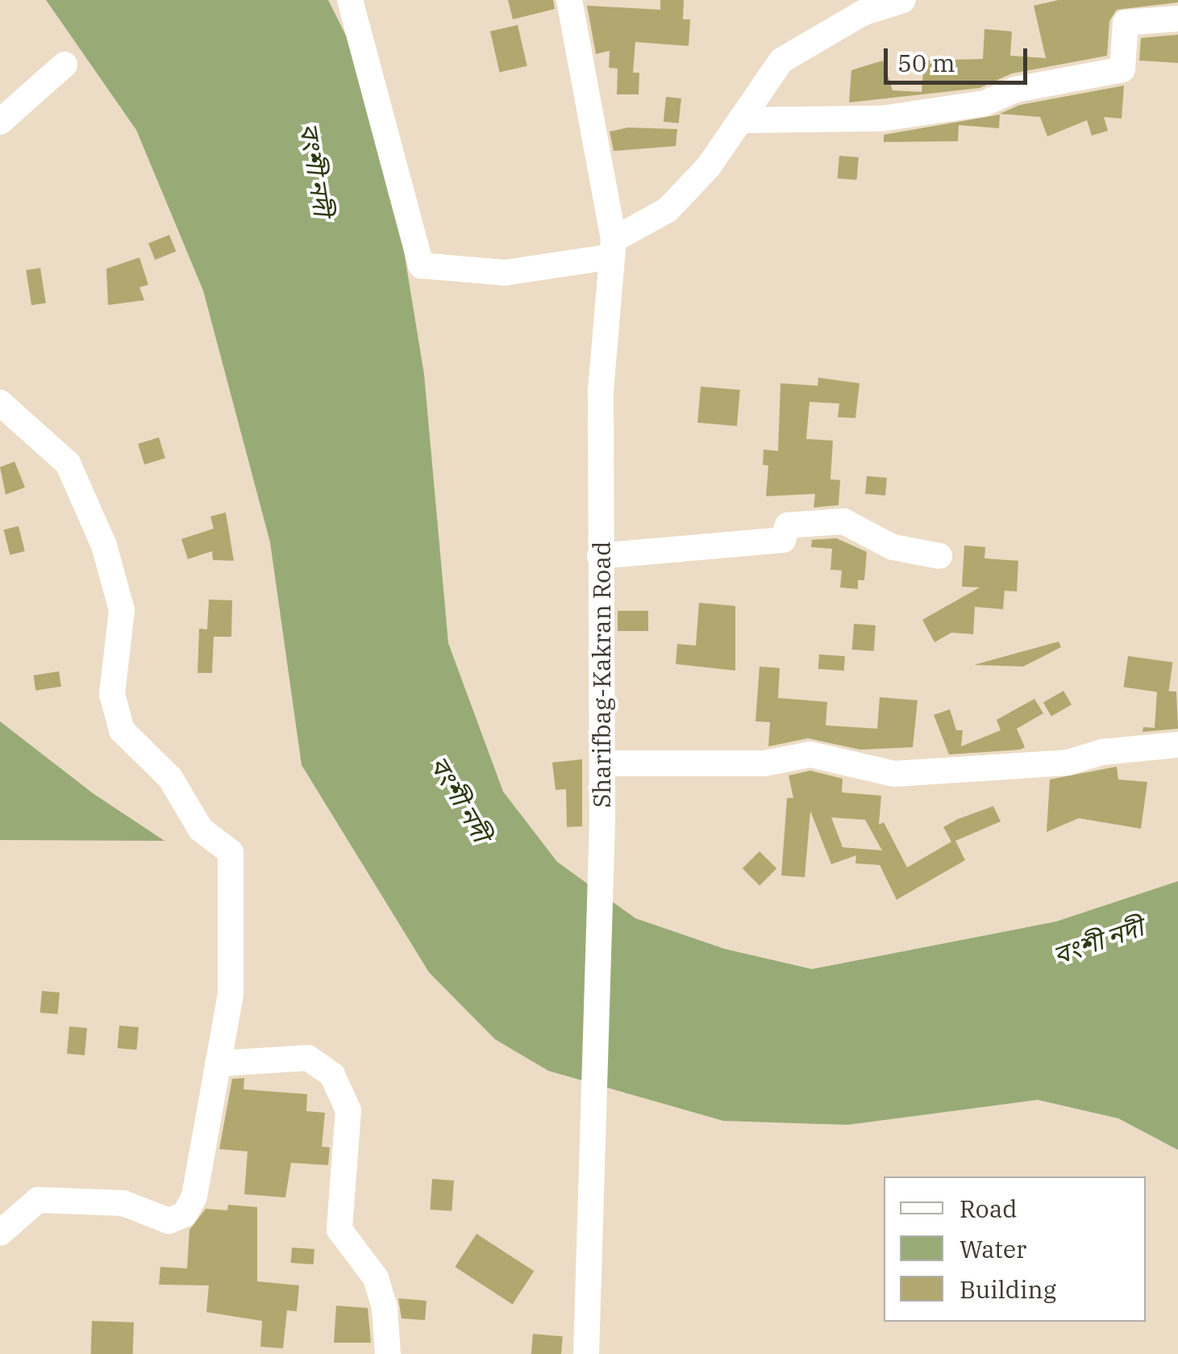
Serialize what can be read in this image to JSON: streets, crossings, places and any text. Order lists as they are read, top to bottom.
{
  "streets": {
    "street": ["Sharifbag-Kakran Road"]
  },
  "water": ["বংশী নদী"],
  "legend": ["Road", "Water", "Building"],
  "scale_bar": "50 m"
}
